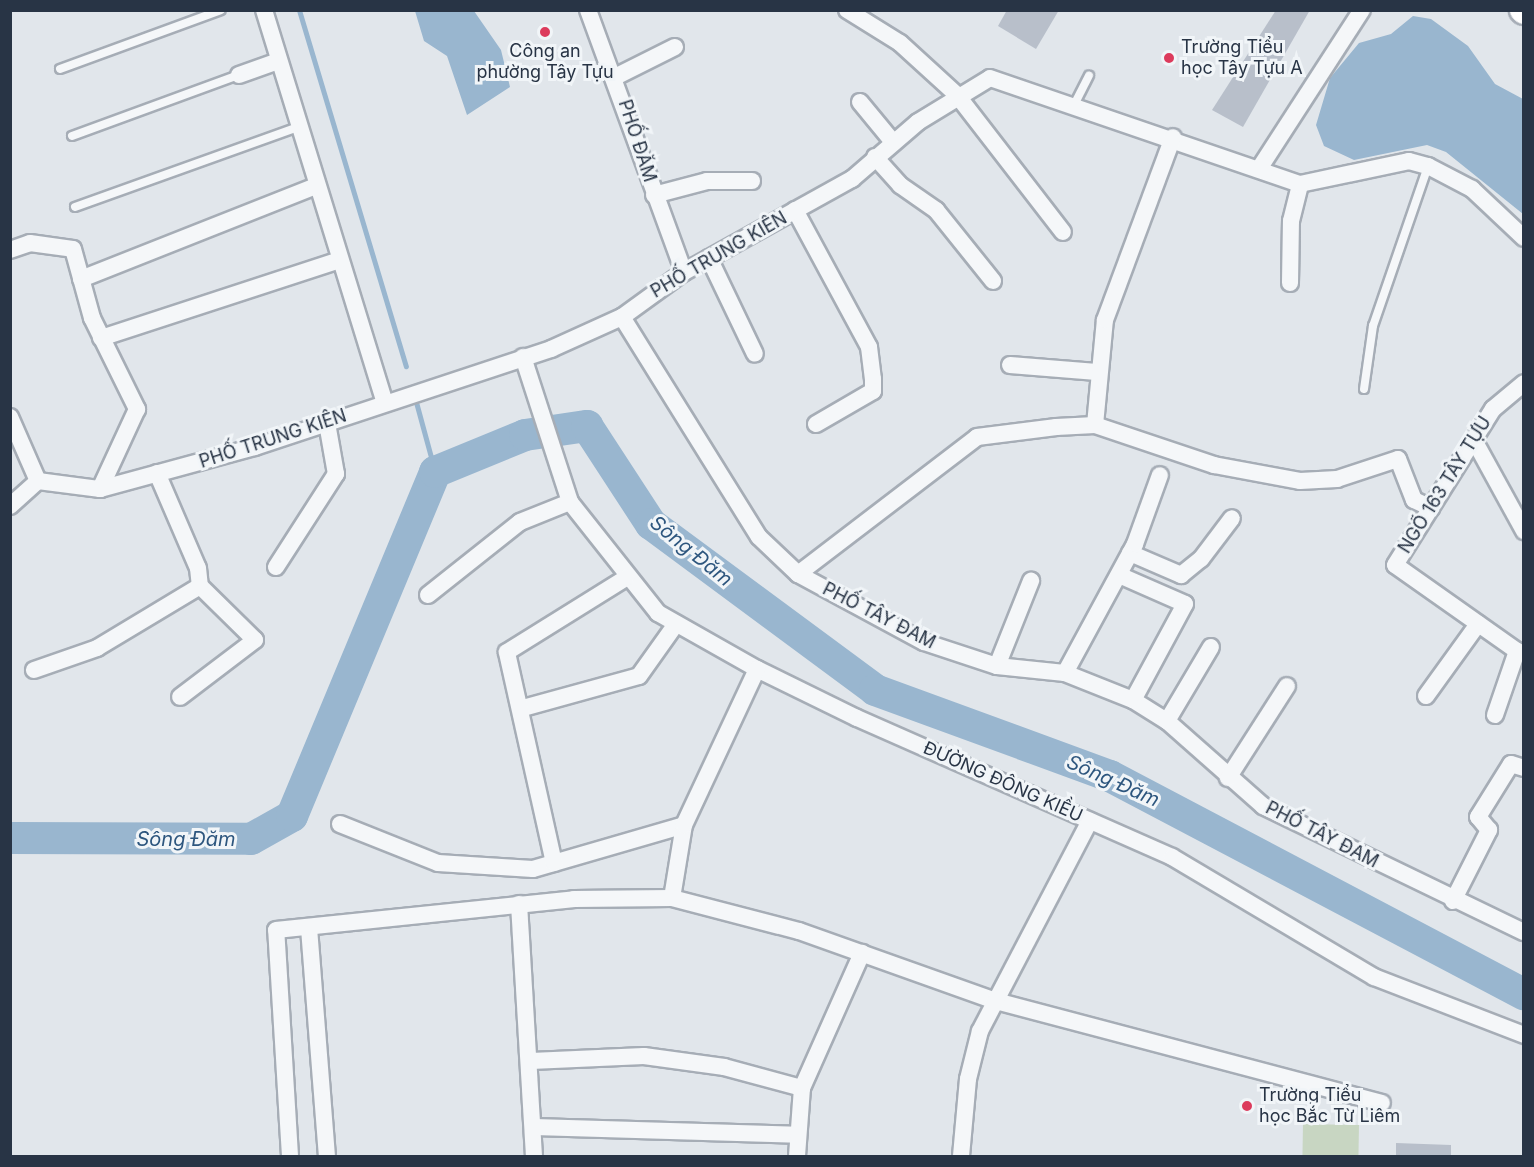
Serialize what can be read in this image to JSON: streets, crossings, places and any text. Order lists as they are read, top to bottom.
{
  "streets": {
    "street": [
      "PHỐ ĐĂM",
      "PHỐ TRUNG KIÊN",
      "NGÕ 163 TÂY TỰU",
      "PHỐ TÂY ĐAM",
      "ĐƯỜNG ĐÔNG KIỀU"
    ]
  },
  "crossings": [
    ["PHỐ ĐĂM", "PHỐ TRUNG KIÊN"],
    ["PHỐ TRUNG KIÊN", "PHỐ TÂY ĐAM"],
    ["PHỐ TRUNG KIÊN", "ĐƯỜNG ĐÔNG KIỀU"]
  ],
  "water": ["Sông Đăm"],
  "places": ["Công an phường Tây Tựu", "Trường Tiểu học Tây Tựu A", "Trường Tiểu học Bắc Từ Liêm"]
}
